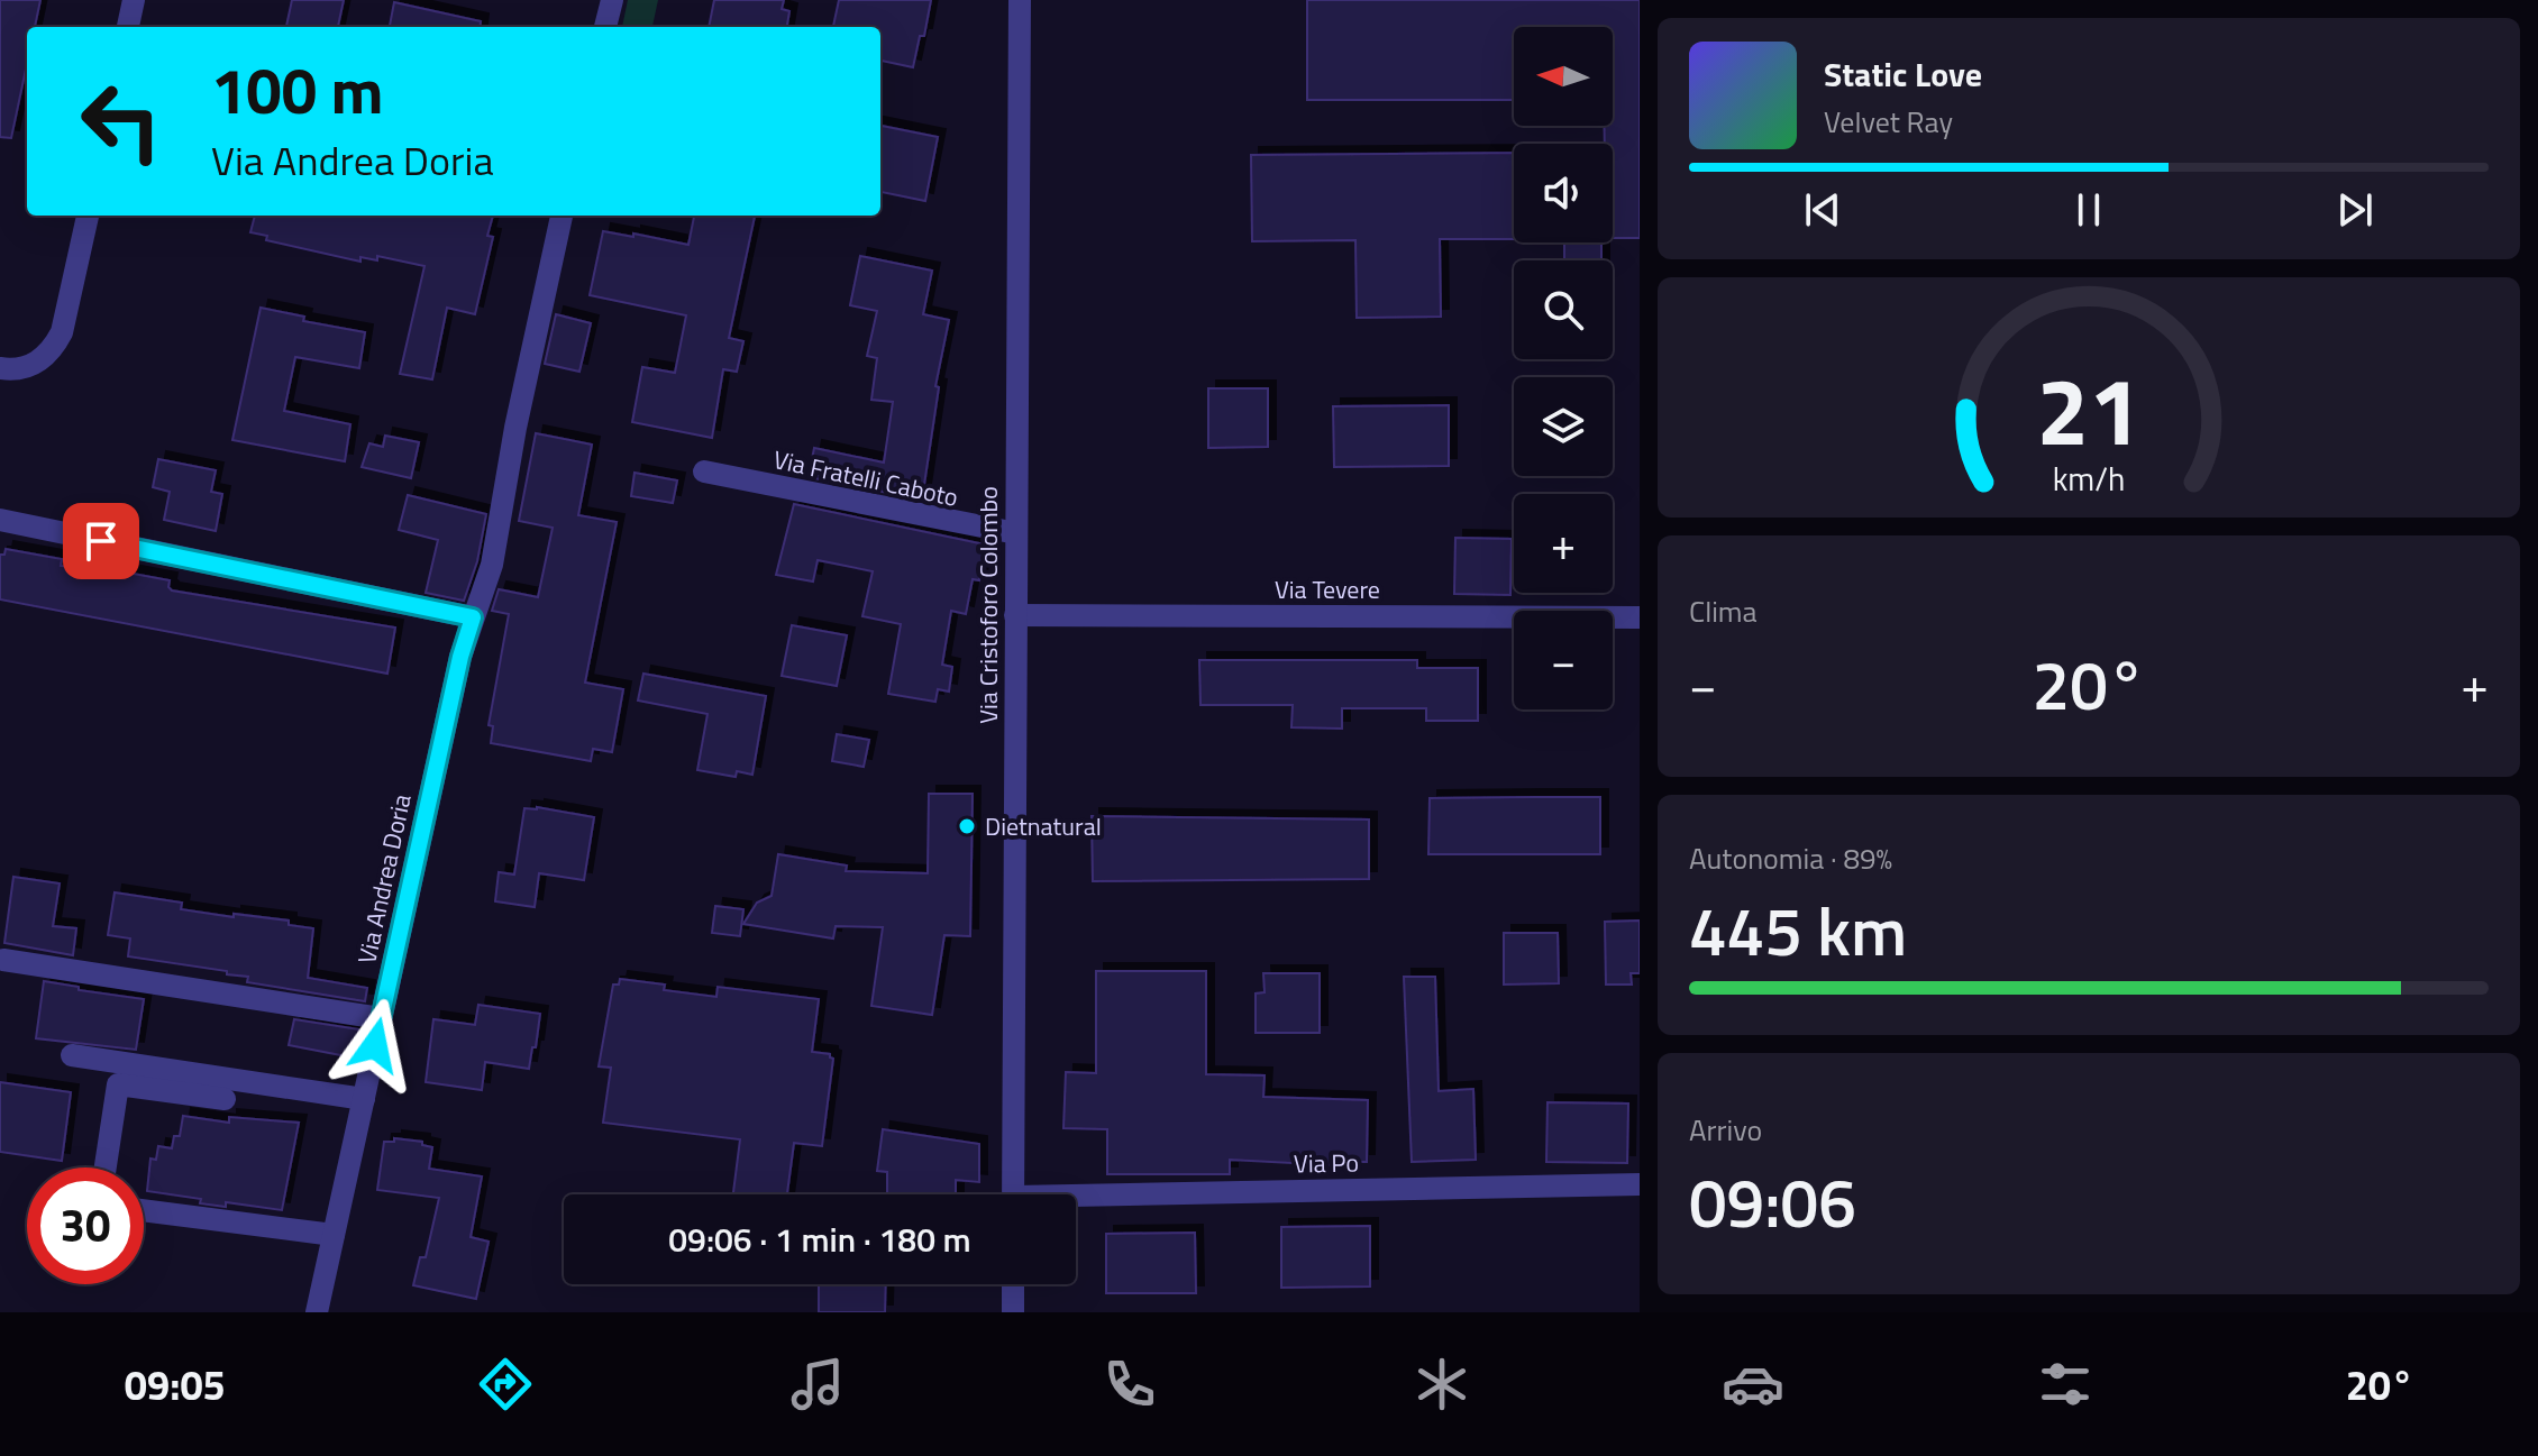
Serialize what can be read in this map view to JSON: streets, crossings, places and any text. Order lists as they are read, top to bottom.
{
  "streets": {
    "street": [
      "Via Fratelli Caboto",
      "Via Tevere",
      "Via Cristoforo Colombo",
      "Via Andrea Doria",
      "Via Po"
    ]
  },
  "crossings": [
    ["Via Fratelli Caboto", "Via Cristoforo Colombo"],
    ["Via Tevere", "Via Cristoforo Colombo"]
  ],
  "places": ["Dietnatural"],
  "north": "left",
  "page": {
    "map_buttons": ["+", "−"],
    "turn": ["100 m", "Via Andrea Doria"],
    "song": ["Static Love", "Velvet Ray"],
    "tile": [
      "Clima",
      ["Autonomia · 89%", "445 km"],
      ["Arrivo", "09:06"]
    ],
    "heat": ["−", "20°", "+"],
    "limit": "30",
    "trip": "09:06 · 1 min · 180 m",
    "tabs": ["09:05", "20°"],
    "gauge": ["21", "km/h"]
  }
}
